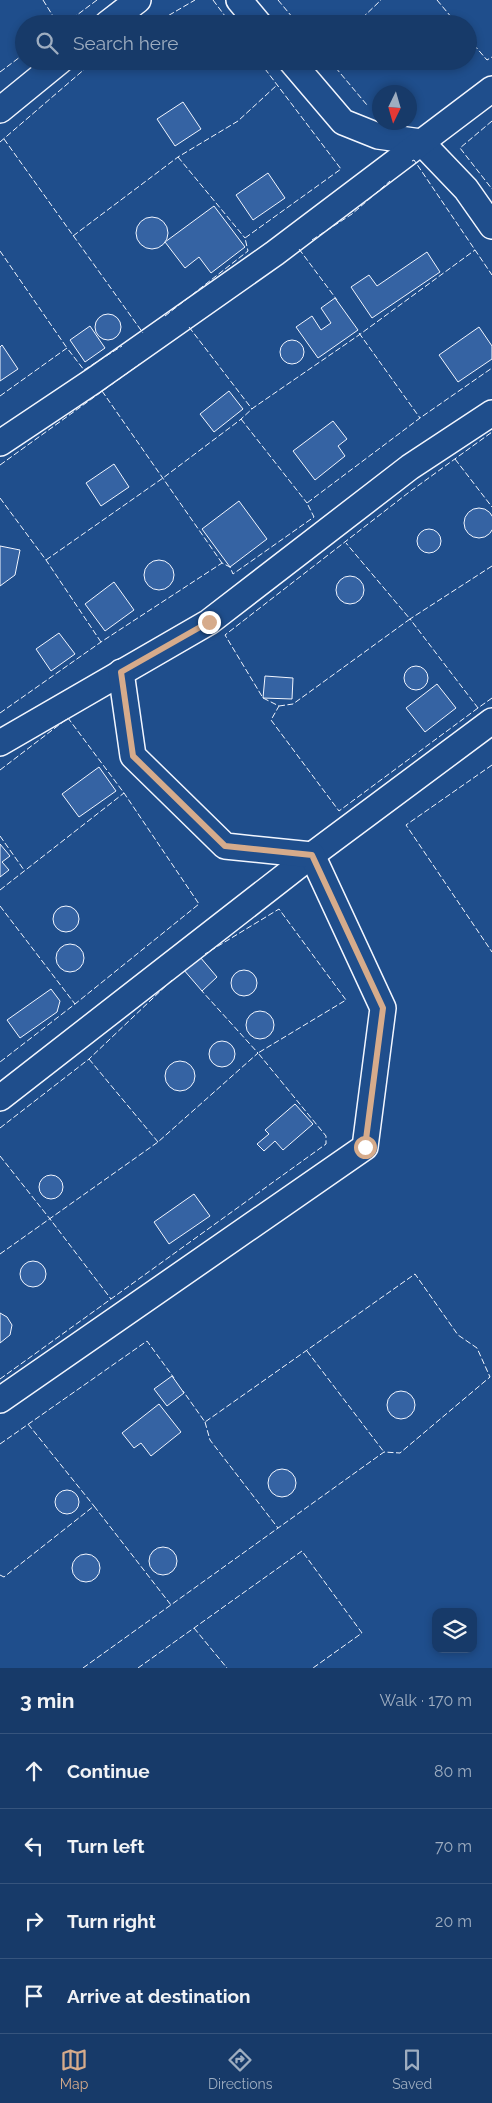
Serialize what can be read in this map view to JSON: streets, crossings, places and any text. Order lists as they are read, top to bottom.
{
  "north": "bottom",
  "page": {
    "search": "Search here",
    "heading": ["3 min", "Walk · 170 m"],
    "list": [
      ["Continue", "80 m"],
      ["Turn left", "70 m"],
      ["Turn right", "20 m"],
      "Arrive at destination"
    ],
    "nav": ["Map", "Directions", "Saved"]
  }
}
